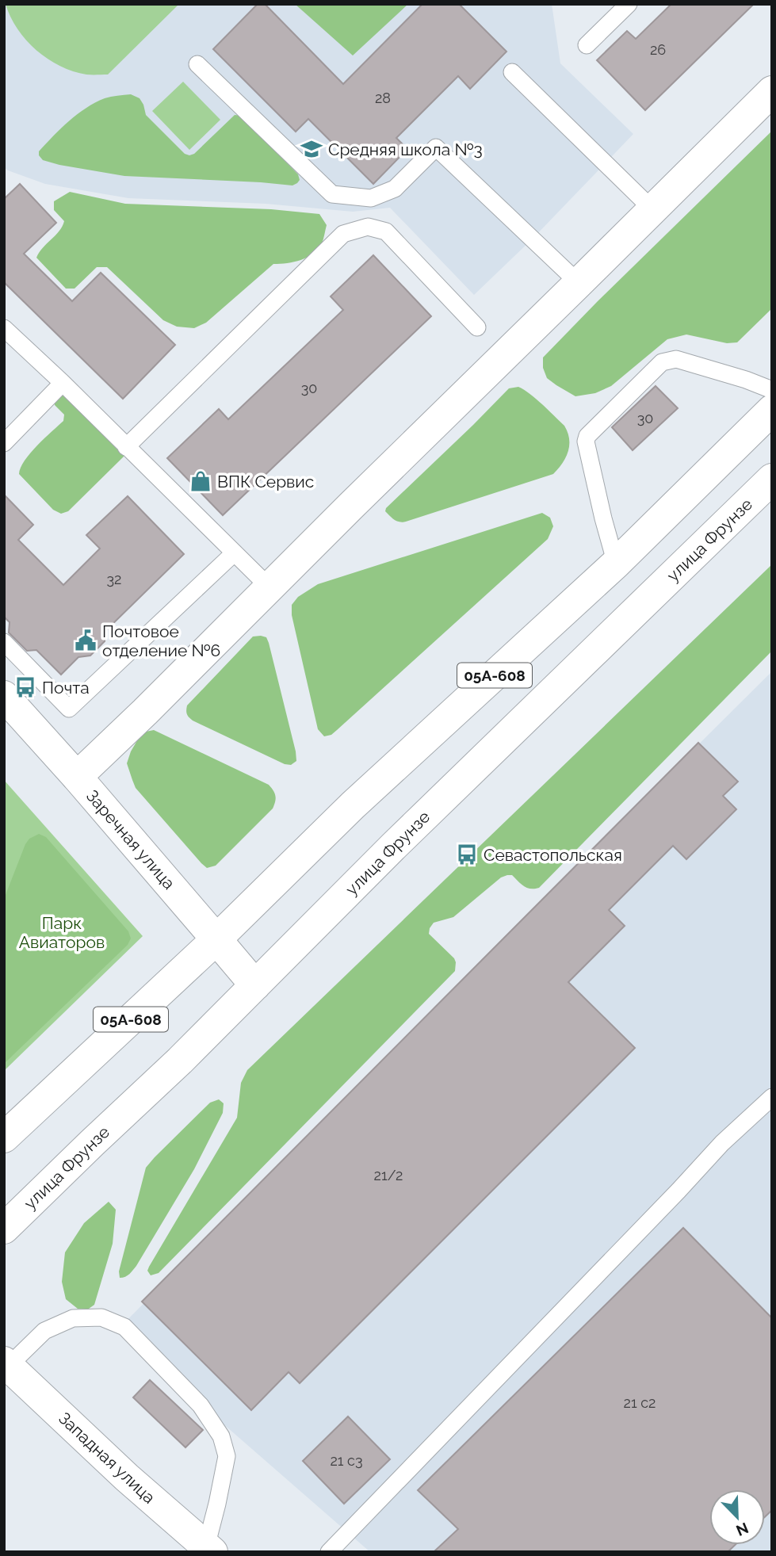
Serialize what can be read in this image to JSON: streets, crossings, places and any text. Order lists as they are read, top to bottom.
{
  "streets": {
    "main road": [
      "улица Фрунзе",
      "05А-608",
      "Заречная улица",
      "Западная улица"
    ]
  },
  "crossings": [
    ["улица Фрунзе", "Заречная улица"],
    ["05А-608", "Заречная улица"]
  ],
  "parks": ["Парк Авиаторов"],
  "places": {
    "school or university": ["Средняя школа №3"],
    "shop": ["ВПК Сервис"],
    "public building": ["Почтовое отделение №6"],
    "bus stop": ["Почта", "Севастопольская"]
  },
  "house_numbers": [
    "26",
    "28",
    "30",
    "30",
    "32",
    "21/2",
    "21 с2",
    "21 с3"
  ],
  "north": "bottom right"
}
